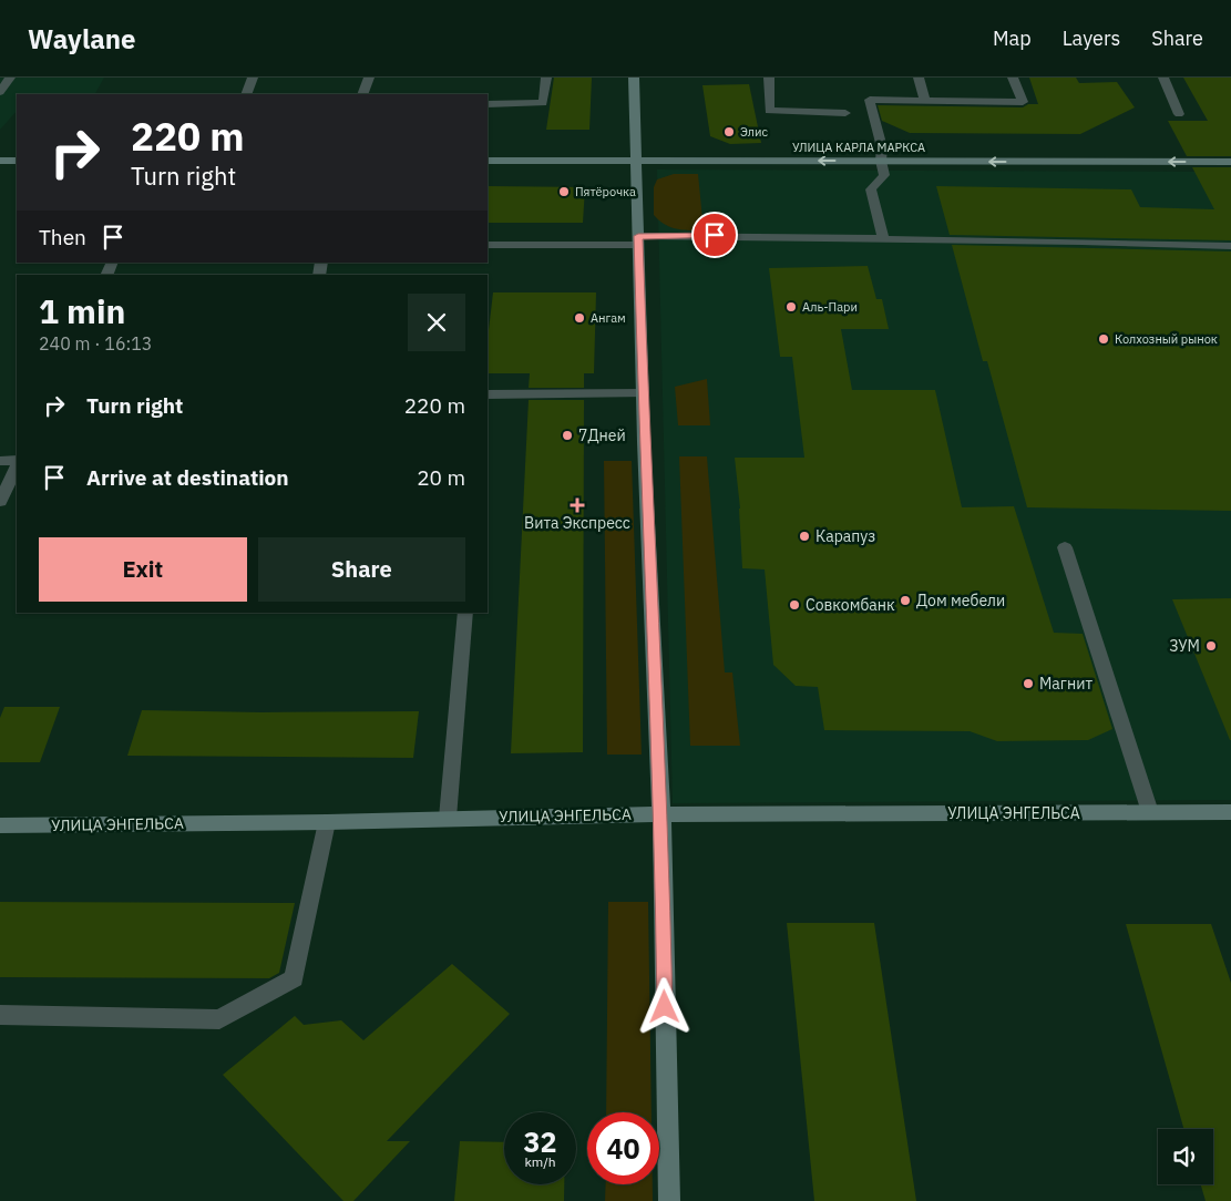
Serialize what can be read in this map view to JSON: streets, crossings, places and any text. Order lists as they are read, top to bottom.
{
  "streets": {
    "street": ["УЛИЦА КАРЛА МАРКСА", "УЛИЦА ЭНГЕЛЬСА"]
  },
  "places": {
    "other": [
      "Элис",
      "Пятёрочка",
      "Аль-Пари",
      "Ангам",
      "Колхозный рынок",
      "7Дней",
      "Карапуз",
      "Дом мебели",
      "Совкомбанк",
      "ЗУМ",
      "Магнит"
    ],
    "health": ["Вита Экспресс"]
  },
  "page": {
    "header": "Waylane",
    "nav": ["Map", "Layers", "Share"],
    "turn": ["220 m", "Turn right"],
    "then": "Then",
    "heading": ["1 min", "240 m · 16:13"],
    "list": [
      {
        "name": "Turn right",
        "value": "220 m"
      },
      {
        "name": "Arrive at destination",
        "value": "20 m"
      }
    ],
    "buttons": ["Exit", "Share"],
    "speed": "32 km/h",
    "limit": "40"
  }
}
